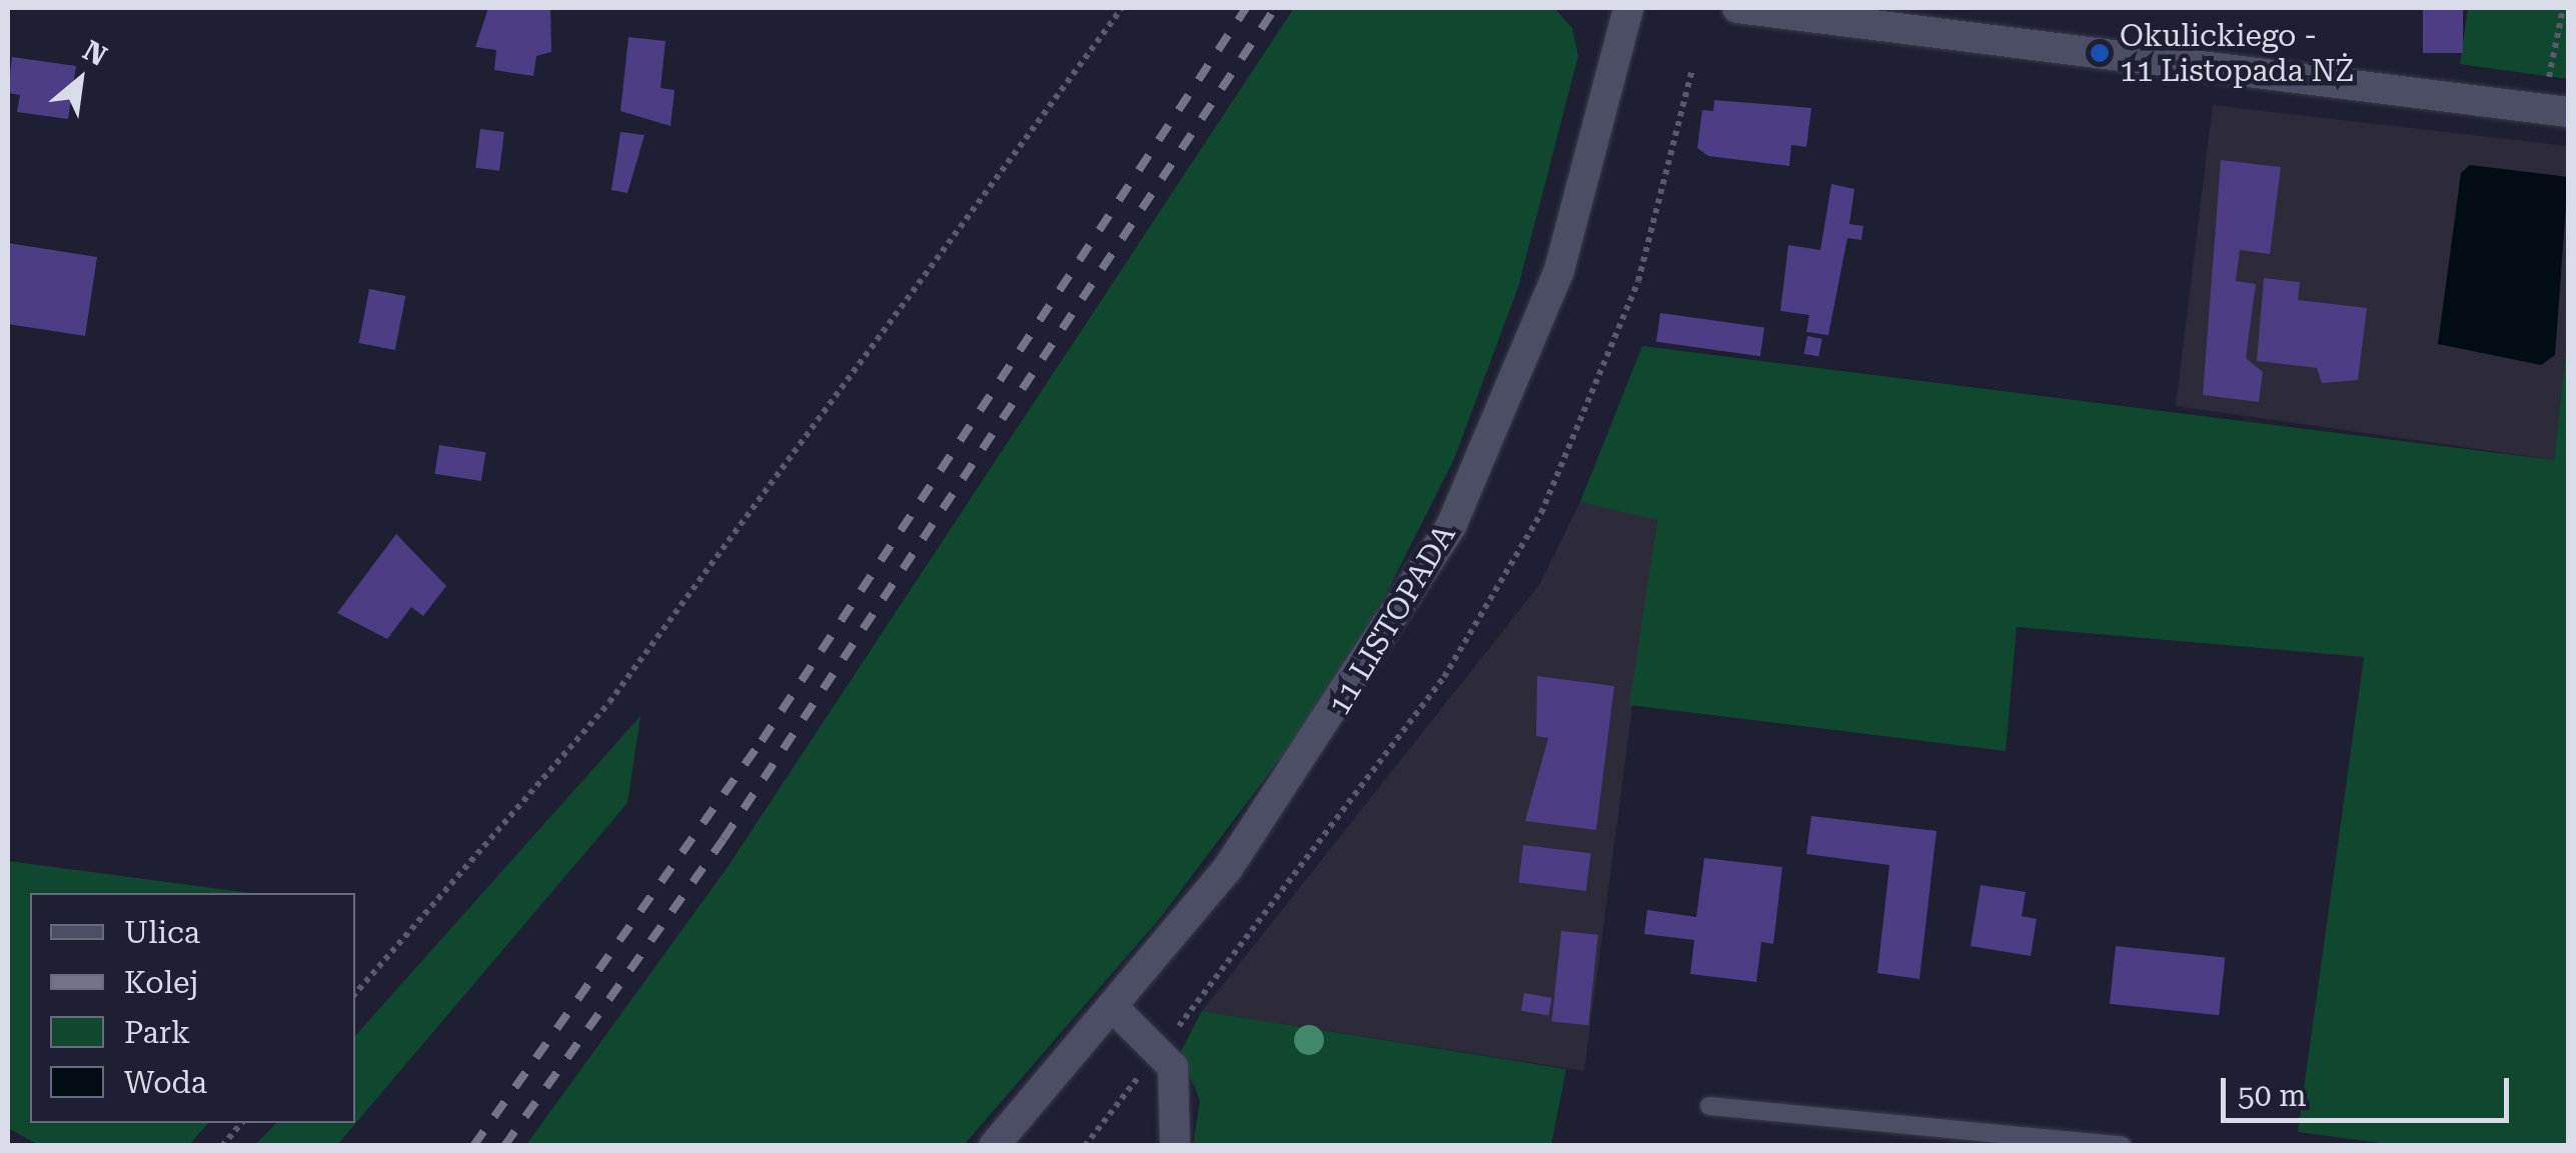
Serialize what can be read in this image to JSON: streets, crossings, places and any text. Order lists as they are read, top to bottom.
{
  "streets": {
    "street": ["11 LISTOPADA"]
  },
  "places": ["Okulickiego - 11 Listopada NŻ"],
  "legend": [
    "Ulica",
    "Kolej",
    "Park",
    "Woda"
  ],
  "scale_bar": "50 m",
  "north": "top right"
}
